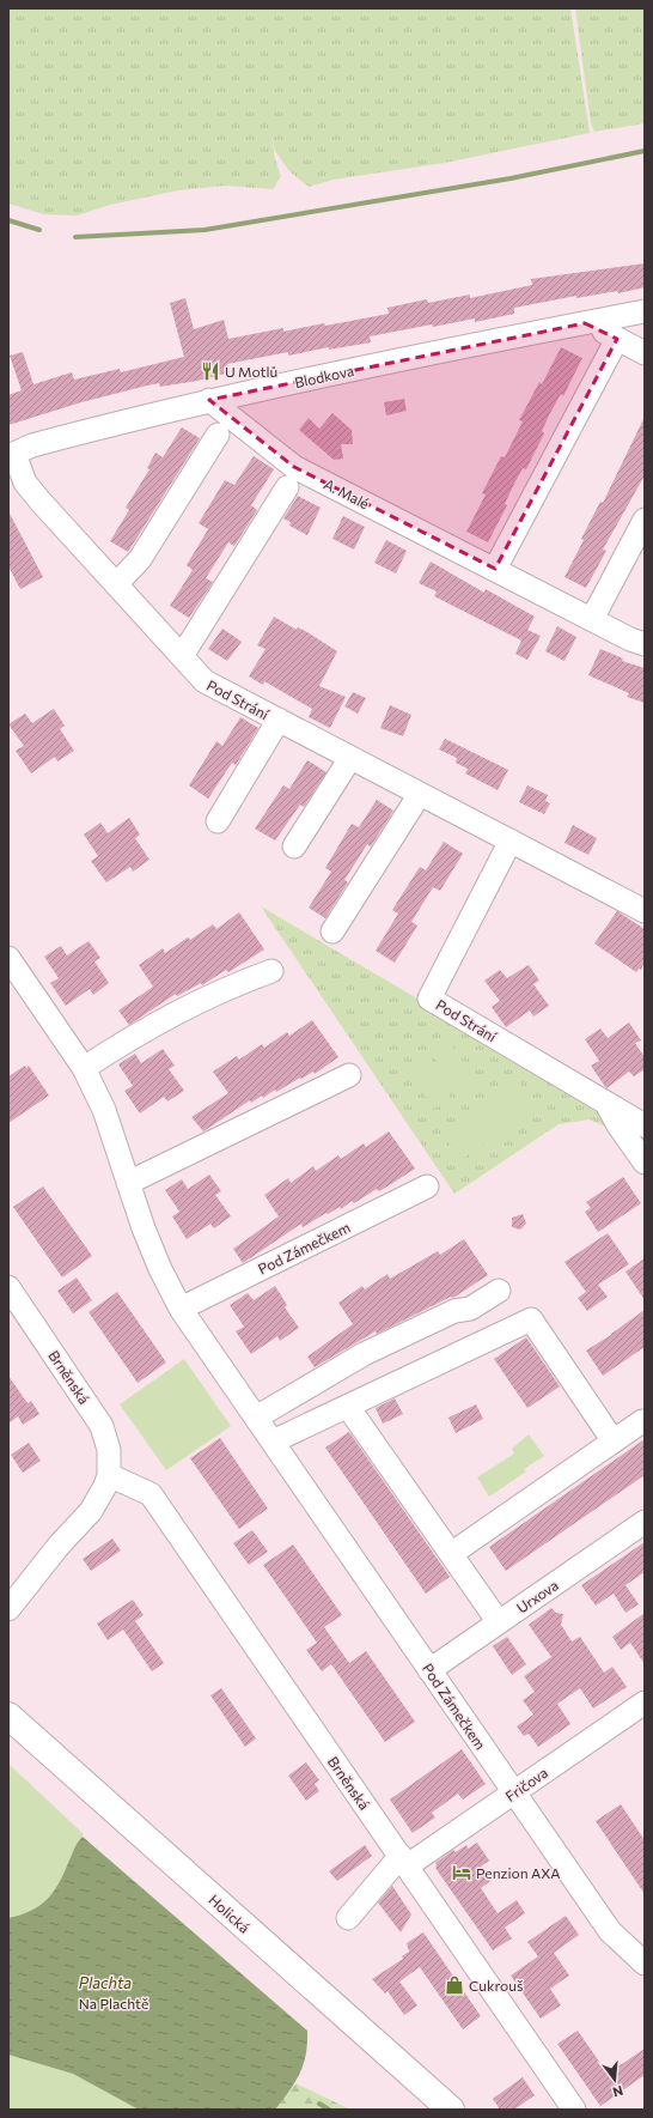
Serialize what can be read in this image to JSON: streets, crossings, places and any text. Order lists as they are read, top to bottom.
{
  "streets": {
    "main road": ["Holická"],
    "street": [
      "Blodkova",
      "A. Malé",
      "Pod Strání",
      "Pod Zámečkem",
      "Brněnská",
      "Urxova",
      "Fričova"
    ]
  },
  "crossings": [
    ["Blodkova", "A. Malé"],
    ["Blodkova", "Pod Strání"],
    ["Pod Zámečkem", "Urxova"],
    ["Pod Zámečkem", "Fričova"],
    ["Brněnská", "Fričova"]
  ],
  "water": ["Plachta"],
  "parks": ["Na Plachtě"],
  "places": {
    "restaurant": ["U Motlů"],
    "hotel": ["Penzion AXA"],
    "shop": ["Cukrouš"]
  },
  "north": "bottom"
}
